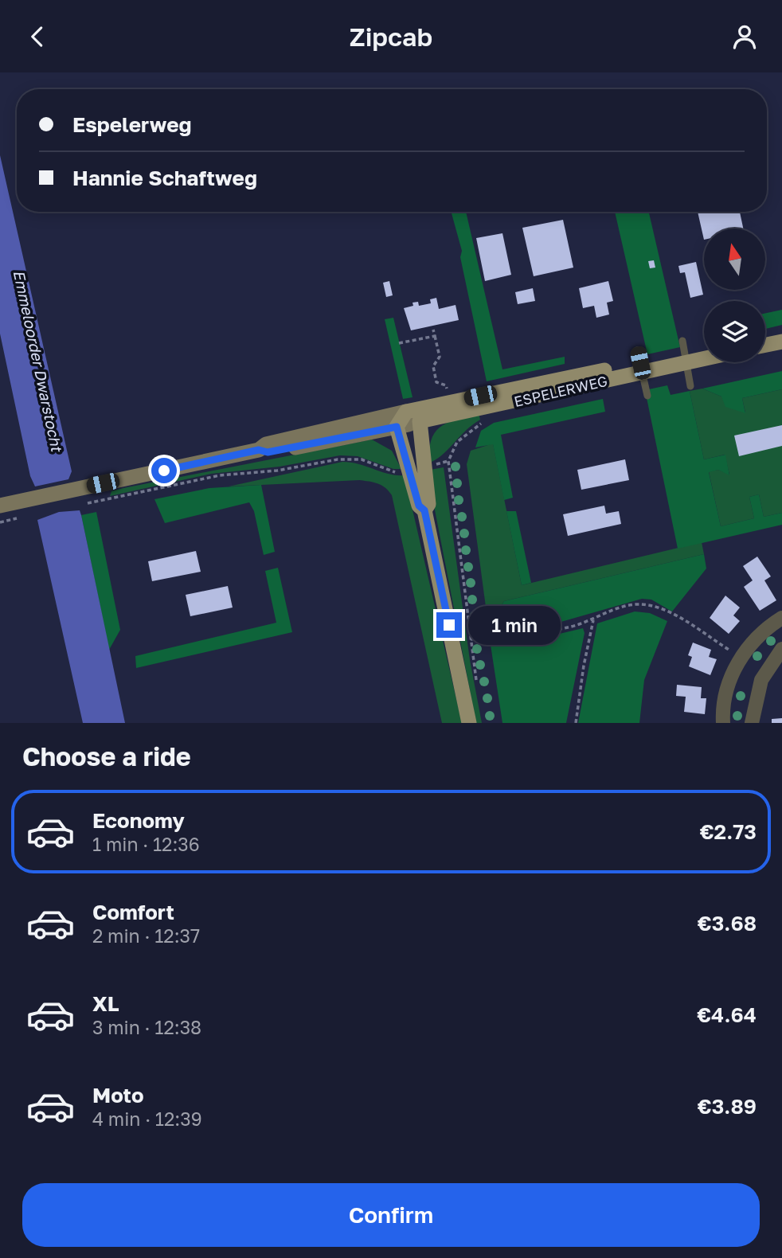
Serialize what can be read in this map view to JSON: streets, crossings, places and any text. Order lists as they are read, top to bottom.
{
  "streets": {
    "main road": ["ESPELERWEG"]
  },
  "water": ["Emmeloorder Dwarstocht"],
  "north": "top",
  "page": {
    "header": "Zipcab",
    "banner": ["Espelerweg", "Hannie Schaftweg"],
    "bubble": "1 min",
    "heading": "Choose a ride",
    "list": [
      {
        "name": "Economy",
        "note": "1 min · 12:36",
        "value": "€2.73"
      },
      {
        "name": "Comfort",
        "note": "2 min · 12:37",
        "value": "€3.68"
      },
      {
        "name": "XL",
        "note": "3 min · 12:38",
        "value": "€4.64"
      },
      {
        "name": "Moto",
        "note": "4 min · 12:39",
        "value": "€3.89"
      }
    ],
    "buttons": "Confirm"
  }
}
